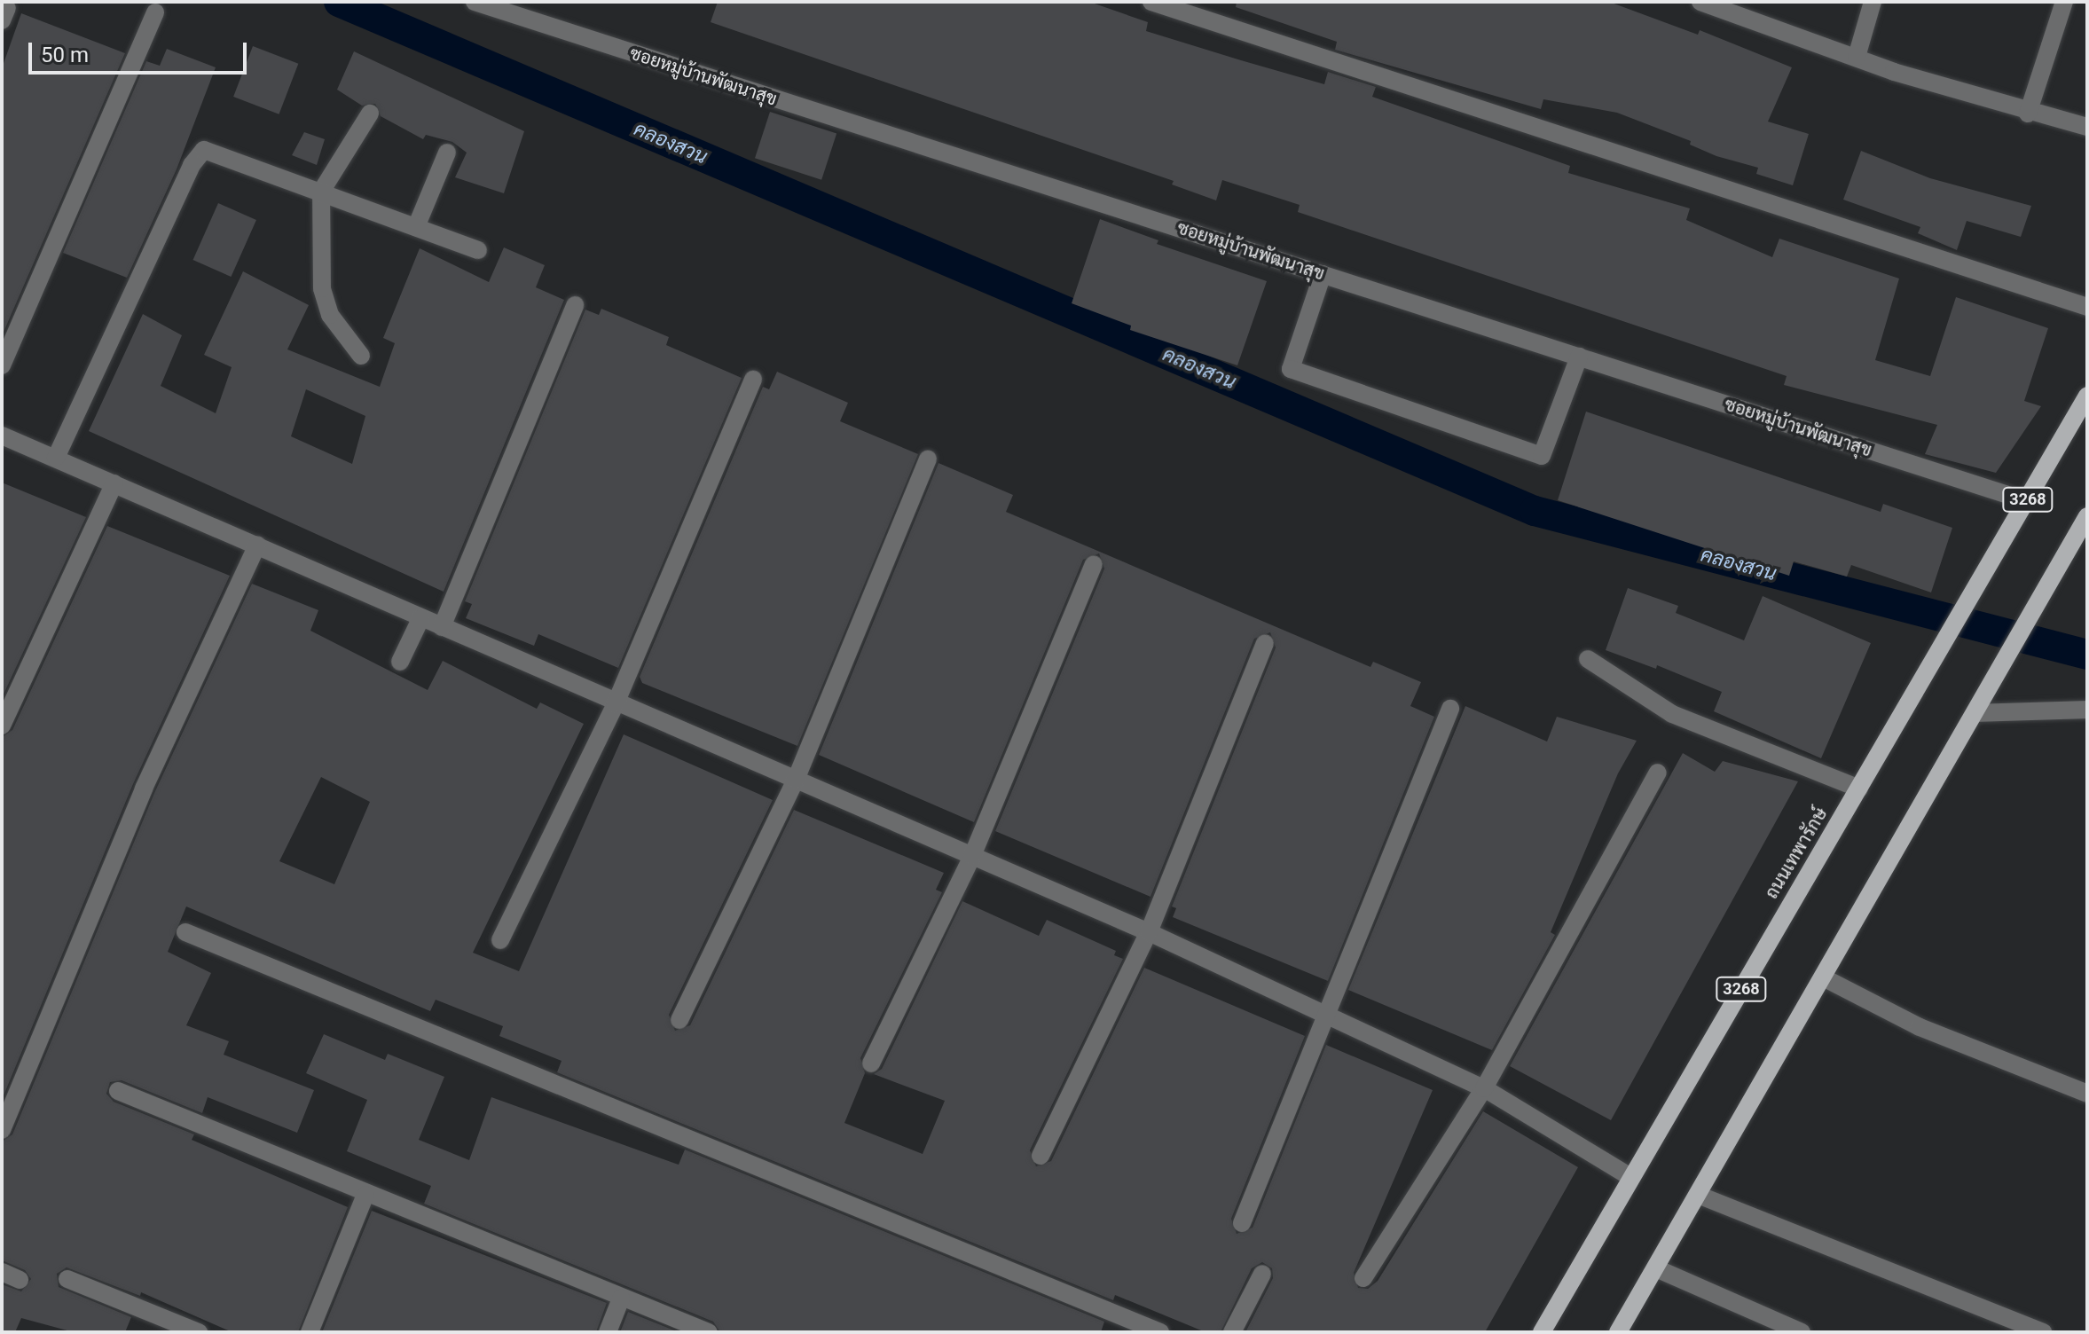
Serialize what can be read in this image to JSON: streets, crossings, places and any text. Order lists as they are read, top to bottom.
{
  "streets": {
    "main road": ["3268", "ถนนเทพารักษ์"],
    "street": ["ซอยหมู่บ้านพัฒนาสุข"]
  },
  "crossings": [
    ["ซอยหมู่บ้านพัฒนาสุข", "ถนนเทพารักษ์"]
  ],
  "water": ["คลองสวน"],
  "scale_bar": "50 m"
}
